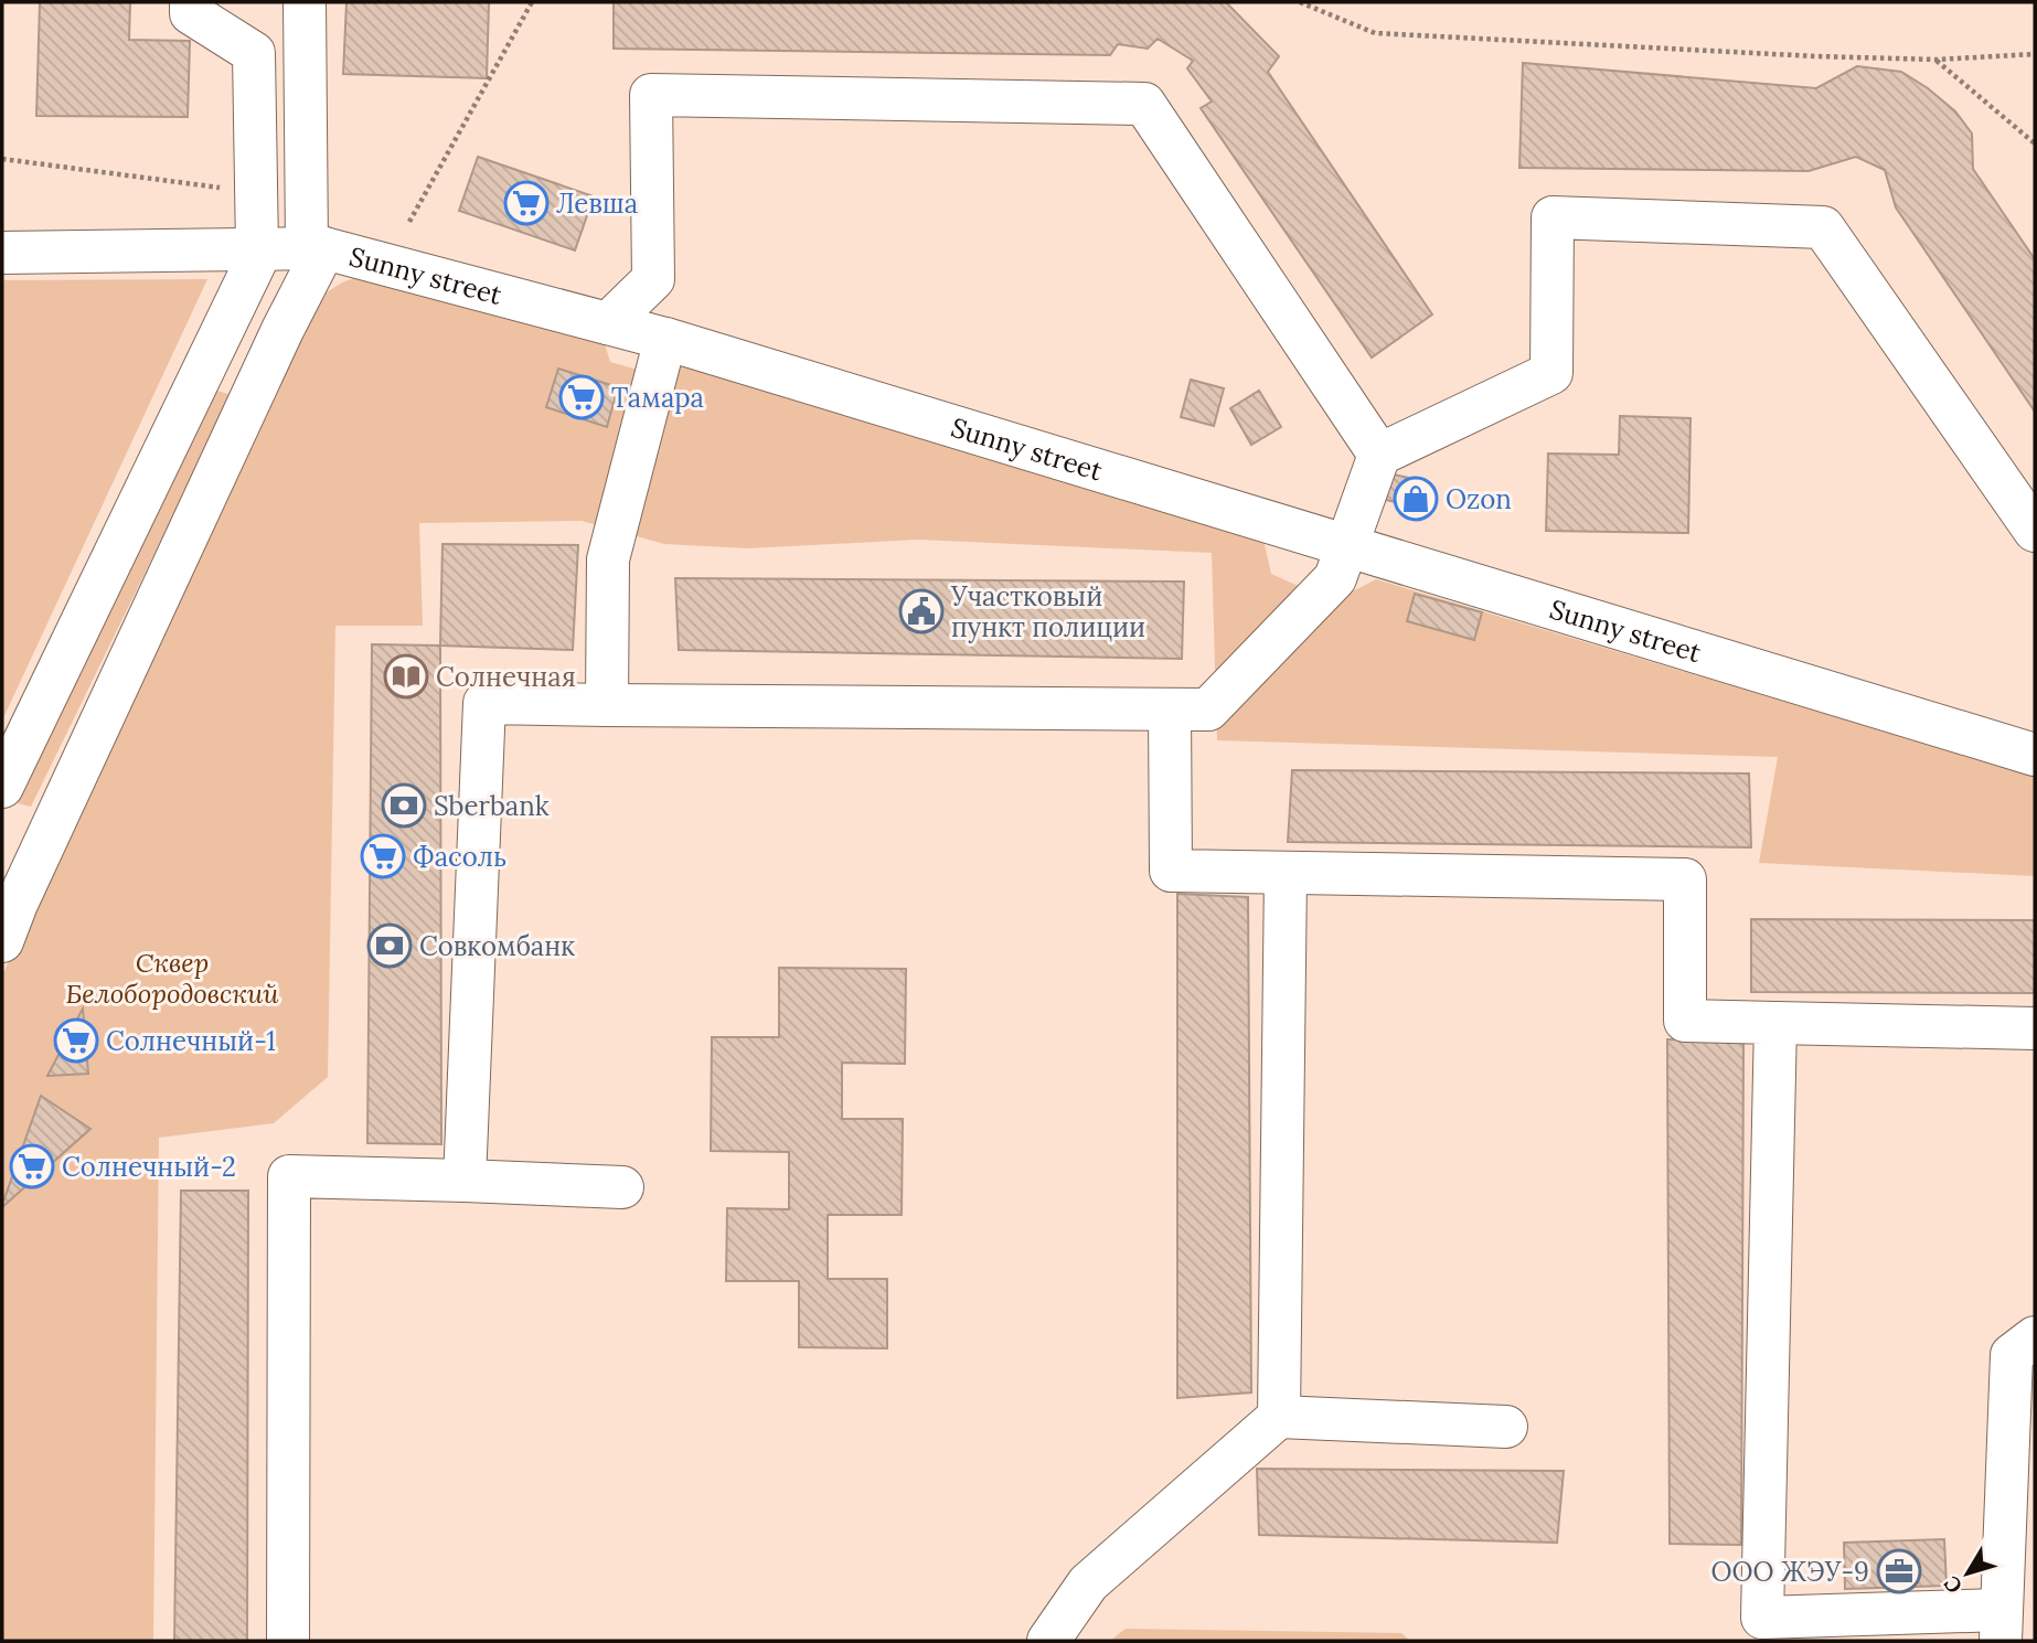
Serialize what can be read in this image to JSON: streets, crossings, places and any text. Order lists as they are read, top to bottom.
{
  "streets": {
    "street": ["Sunny street"]
  },
  "parks": ["Сквер Белобородовский"],
  "places": {
    "supermarket": [
      "Левша",
      "Тамара",
      "Фасоль",
      "Солнечный-1",
      "Солнечный-2"
    ],
    "shop": ["Ozon"],
    "public building": ["Участковый пункт полиции"],
    "library": ["Солнечная"],
    "bank": ["Sberbank", "Совкомбанк"],
    "office": ["ООО ЖЭУ-9"]
  },
  "north": "bottom left"
}
